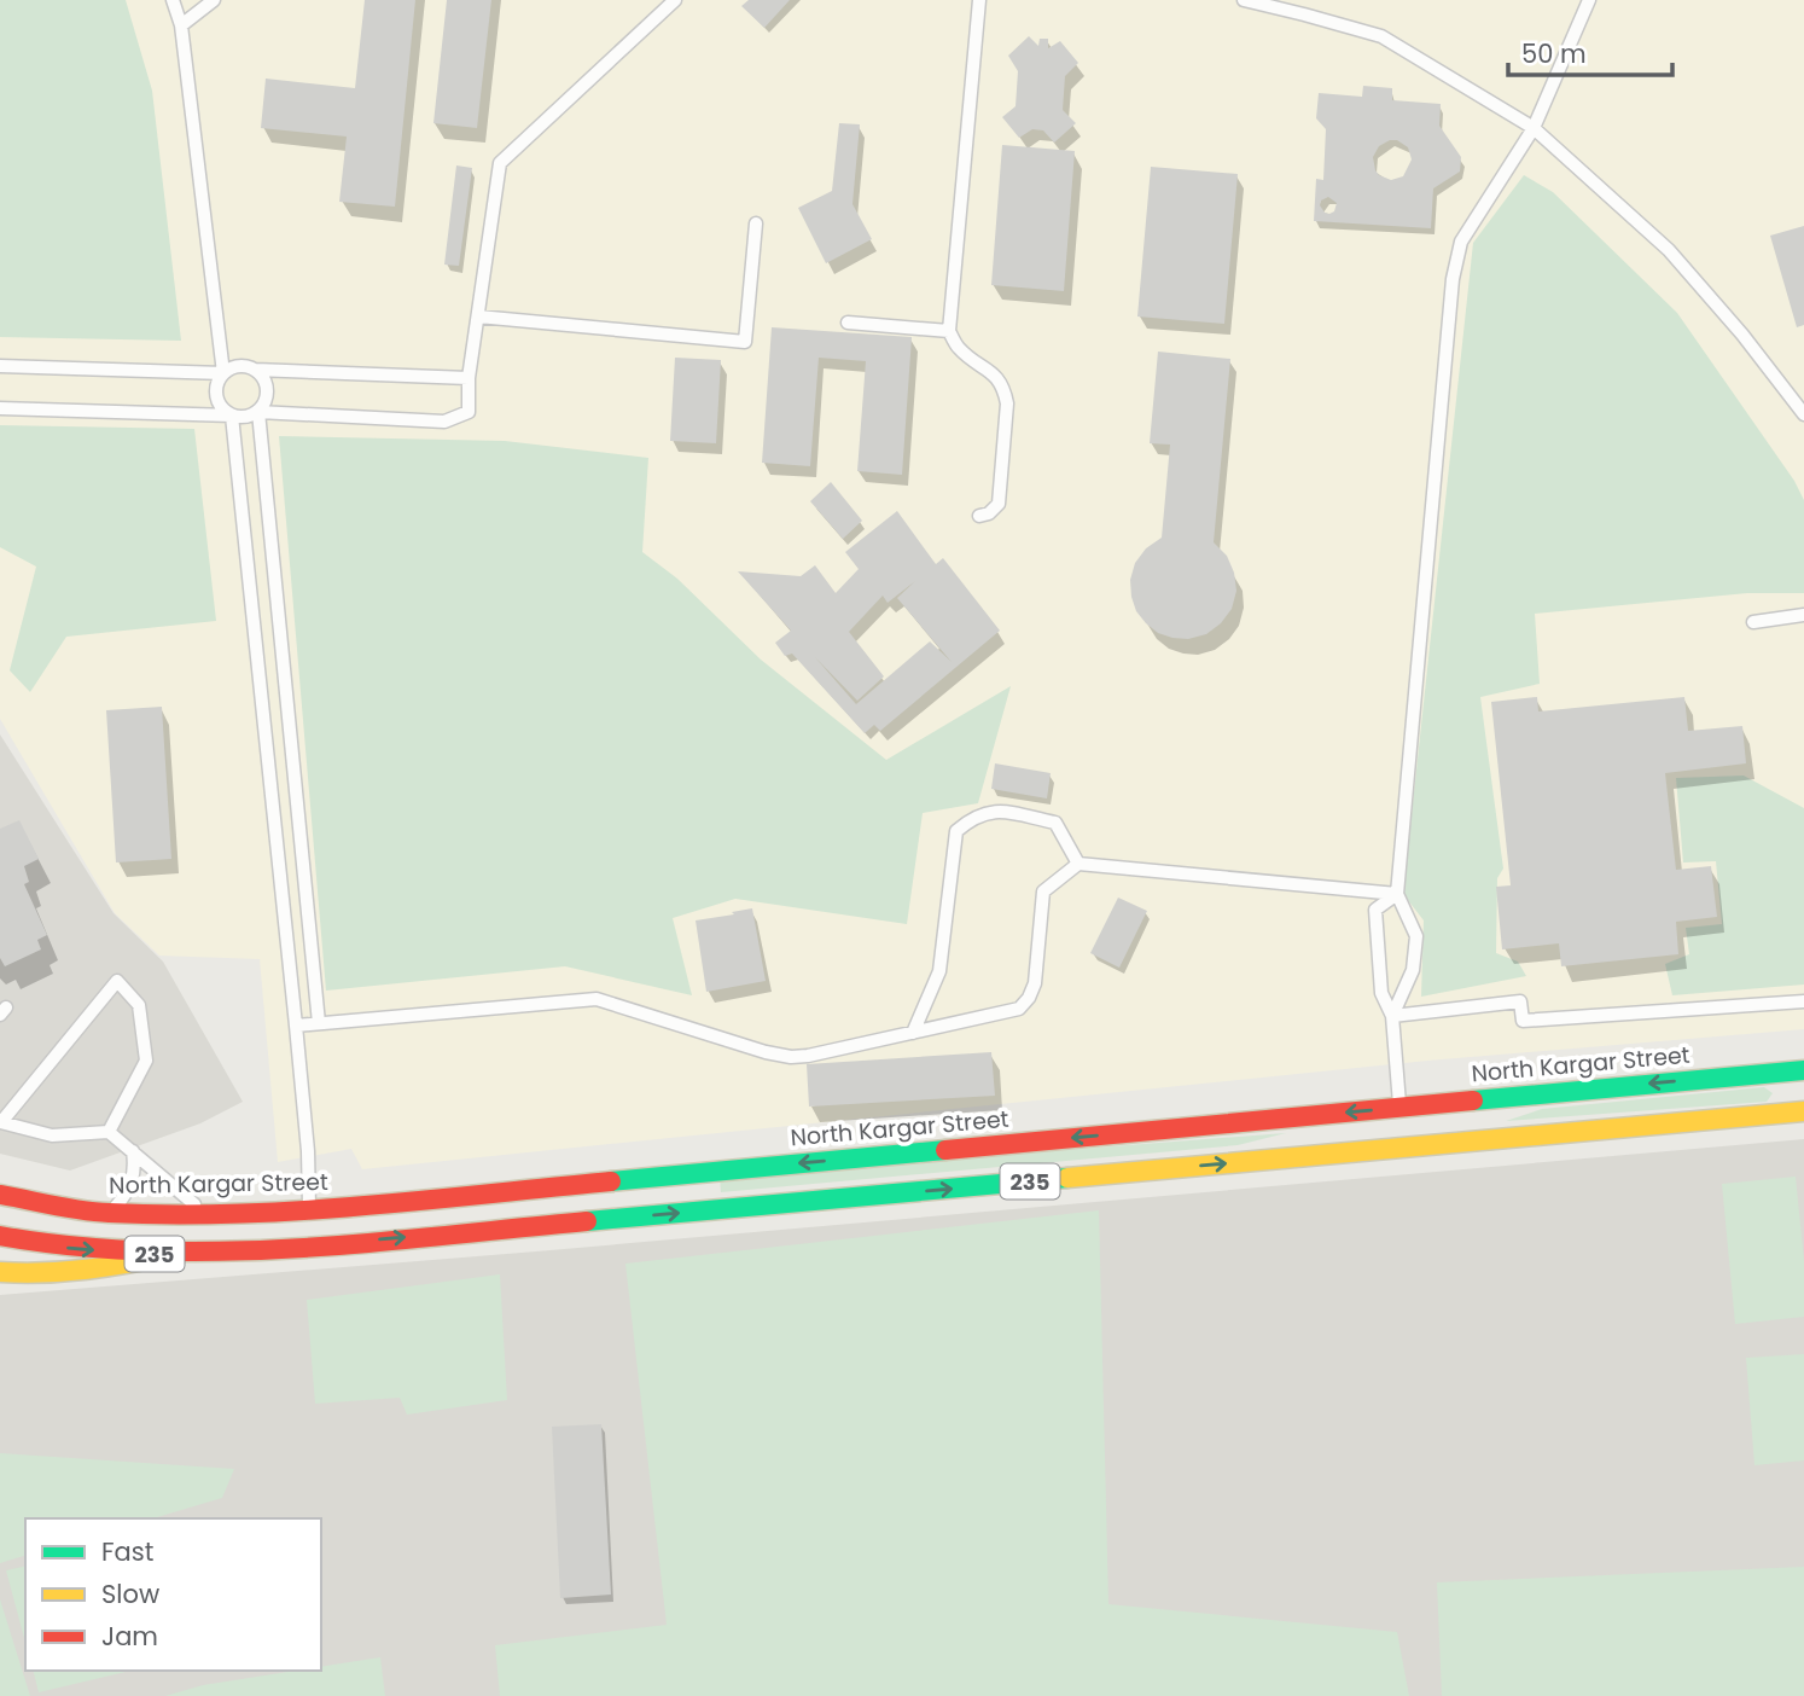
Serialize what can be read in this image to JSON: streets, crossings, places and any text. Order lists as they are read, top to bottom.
{
  "streets": {
    "main road": ["North Kargar Street", "235"]
  },
  "legend": ["Fast", "Slow", "Jam"],
  "scale_bar": "50 m"
}
